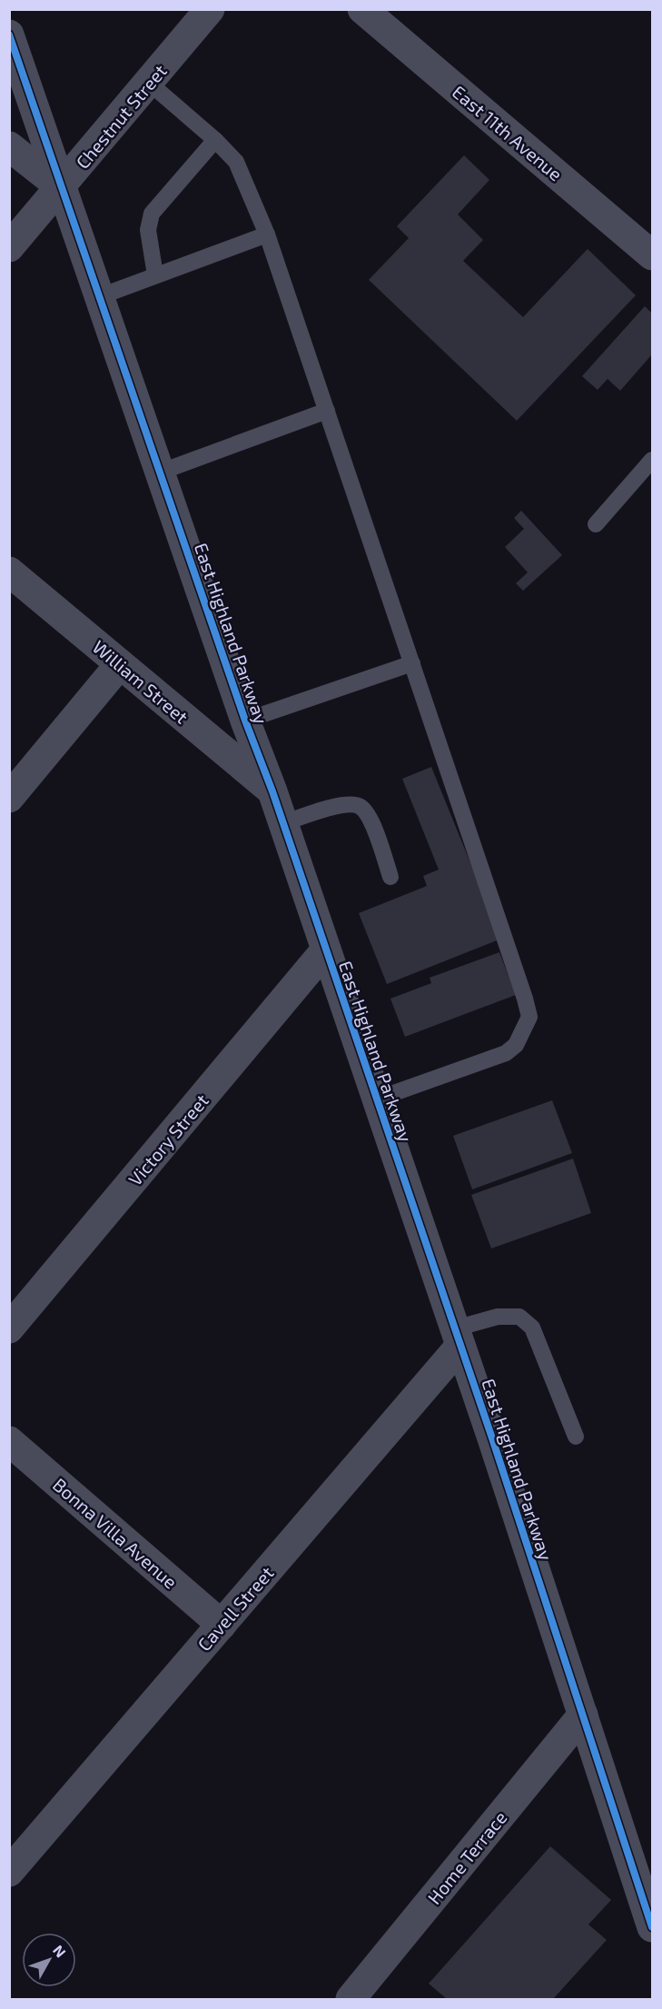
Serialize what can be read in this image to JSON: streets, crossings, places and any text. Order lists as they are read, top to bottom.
{
  "streets": {
    "street": [
      "Chestnut Street",
      "East 11th Avenue",
      "East Highland Parkway",
      "William Street",
      "Victory Street",
      "Bonna Villa Avenue",
      "Cavell Street",
      "Home Terrace"
    ]
  },
  "crossings": [
    ["Chestnut Street", "East Highland Parkway"],
    ["East Highland Parkway", "William Street"],
    ["East Highland Parkway", "Victory Street"],
    ["East Highland Parkway", "Cavell Street"],
    ["East Highland Parkway", "Home Terrace"],
    ["Bonna Villa Avenue", "Cavell Street"]
  ],
  "north": "top right"
}
